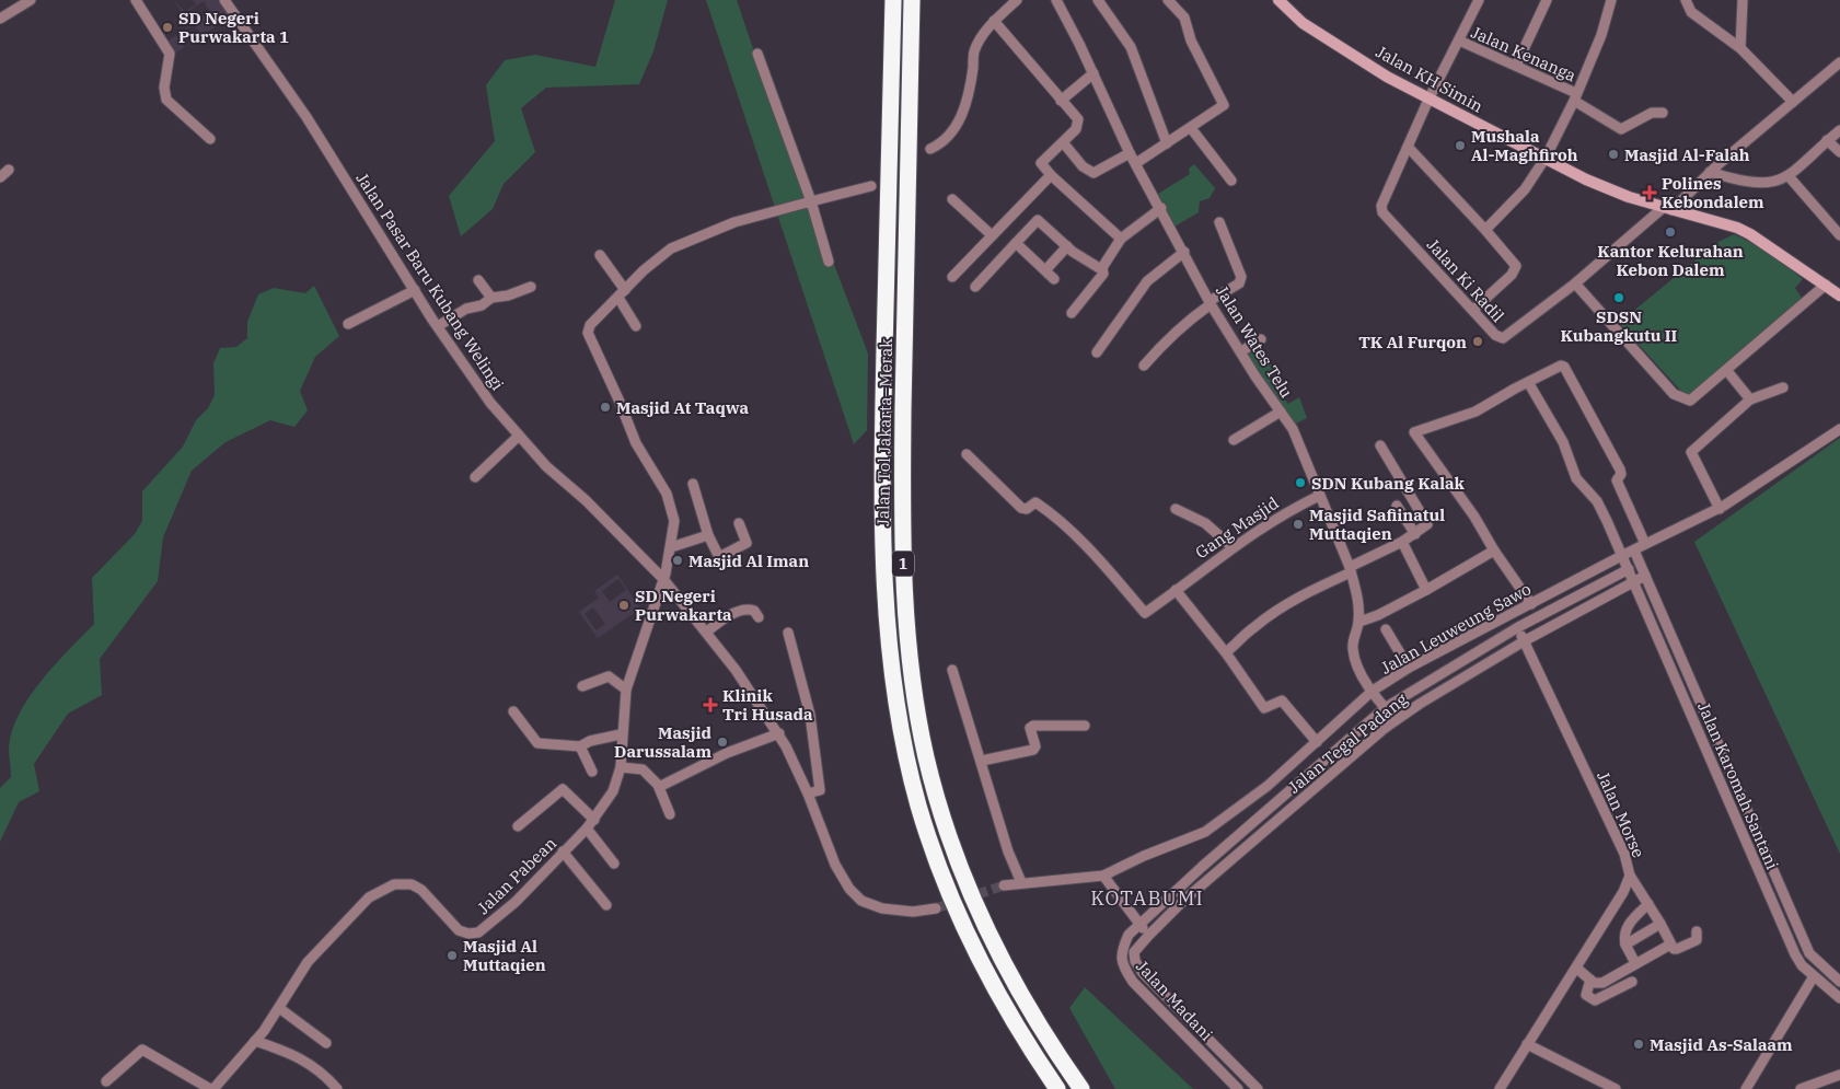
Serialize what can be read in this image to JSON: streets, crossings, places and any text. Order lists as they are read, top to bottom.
{
  "streets": {
    "highway": ["Jalan Tol Jakarta–Merak", "1"],
    "street": [
      "Jalan Kenanga",
      "Jalan KH Simin",
      "Jalan Ki Radil",
      "Jalan Pasar Baru Kubang Welingi",
      "Jalan Wates Telu",
      "Gang Masjid",
      "Jalan Leuweung Sawo",
      "Jalan Tegal Padang",
      "Jalan Karomah Santani",
      "Jalan Morse",
      "Jalan Pabean",
      "Jalan Madani"
    ]
  },
  "crossings": [
    ["Jalan Kenanga", "Jalan Ki Radil"],
    ["Jalan KH Simin", "Jalan Ki Radil"],
    ["Jalan Pasar Baru Kubang Welingi", "Jalan Pabean"],
    ["Jalan Wates Telu", "Gang Masjid"],
    ["Jalan Wates Telu", "Jalan Leuweung Sawo"],
    ["Jalan Wates Telu", "Jalan Tegal Padang"],
    ["Jalan Leuweung Sawo", "Jalan Karomah Santani"],
    ["Jalan Tegal Padang", "Jalan Karomah Santani"],
    ["Jalan Tegal Padang", "Jalan Morse"],
    ["Jalan Tegal Padang", "Jalan Madani"]
  ],
  "districts": ["KOTABUMI"],
  "places": {
    "other": [
      "SD Negeri Purwakarta 1",
      "Mushala Al-Maghfiroh",
      "Masjid Al-Falah",
      "Kantor Kelurahan Kebon Dalem",
      "SDSN Kubangkutu II",
      "TK Al Furqon",
      "Masjid At Taqwa",
      "SDN Kubang Kalak",
      "Masjid Safiinatul Muttaqien",
      "Masjid Al Iman",
      "SD Negeri Purwakarta",
      "Masjid Darussalam",
      "Masjid Al Muttaqien",
      "Masjid As-Salaam"
    ],
    "health": ["Polines Kebondalem", "Klinik Tri Husada"]
  }
}
